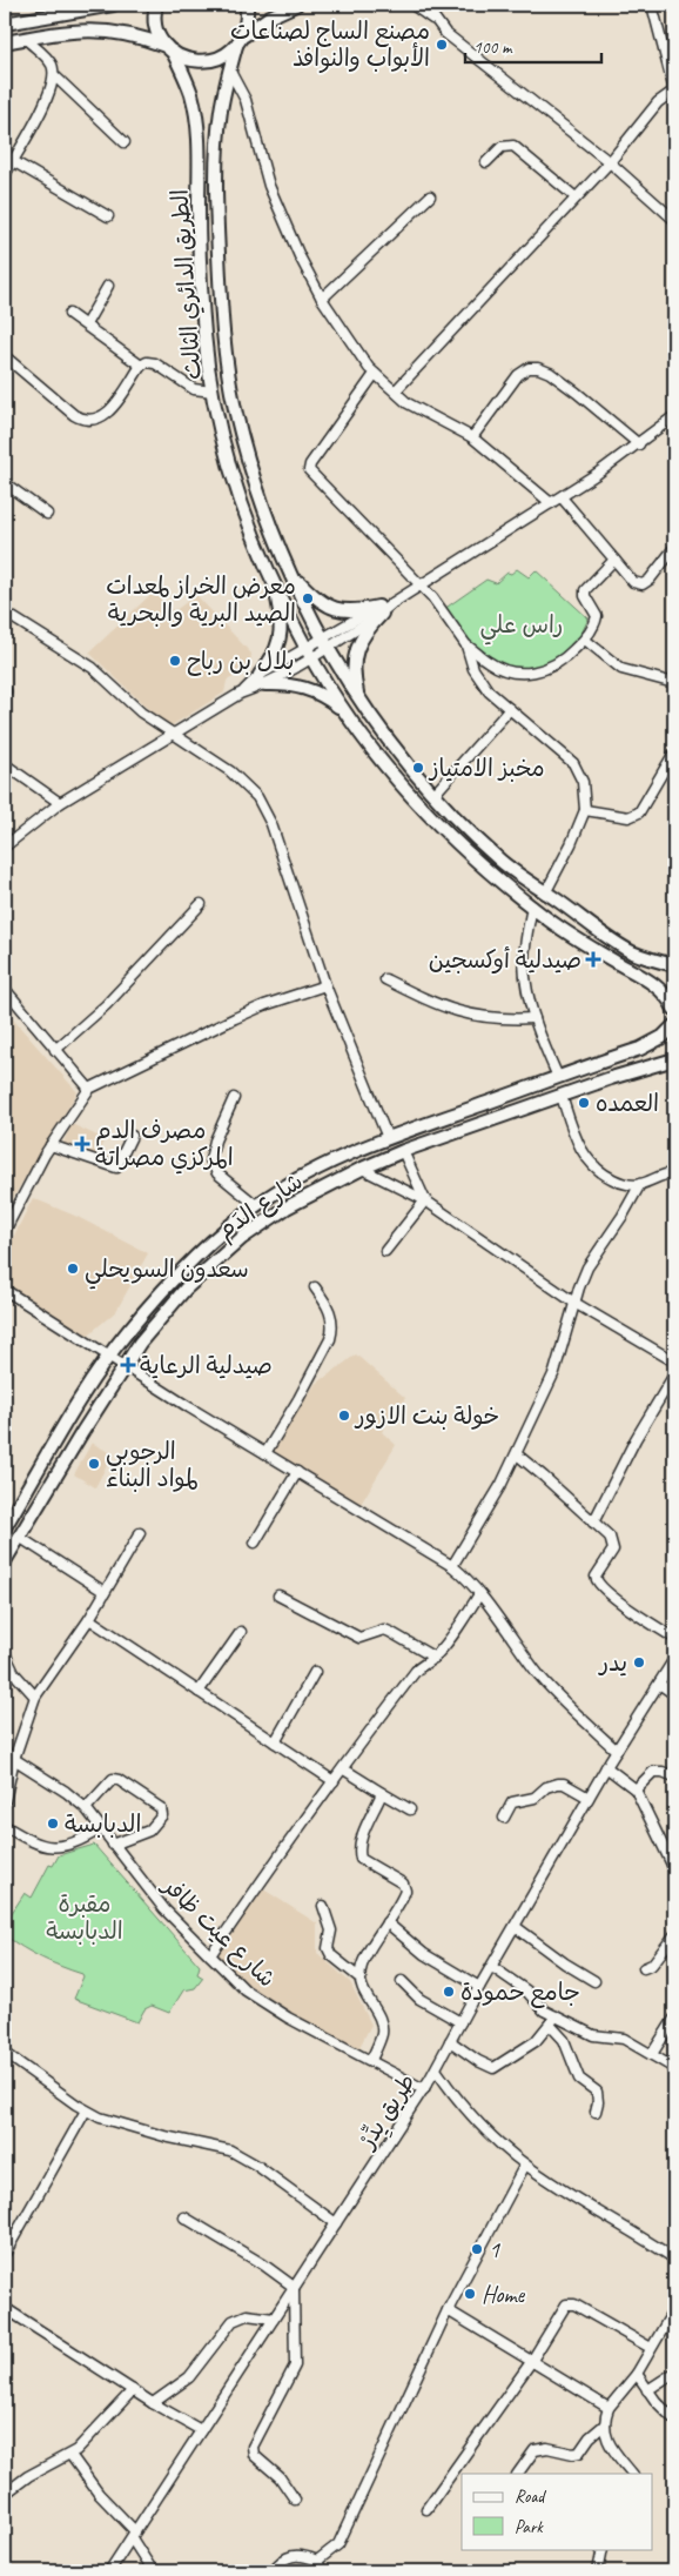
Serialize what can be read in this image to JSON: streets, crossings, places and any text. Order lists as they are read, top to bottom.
{
  "streets": {
    "main road": ["الطريق الدائري الثالث", "شارع الدَم"],
    "street": ["شارع عيت ظافر", "طريق يِدِّرْ"]
  },
  "crossings": [
    ["شارع عيت ظافر", "طريق يِدِّرْ"]
  ],
  "parks": ["راس علي", "مقبرة الدبابسة"],
  "places": {
    "other": [
      "مصنع الساج لصناعات الأبواب والنوافذ",
      "معرض الخراز لمعدات الصيد البرية والبحرية",
      "بلال بن رباح",
      "مخبز اﻻمتياز",
      "العمده",
      "سعدون السويحلي",
      "خولة بنت الازور",
      "الرجوبي لمواد البناء",
      "يدر",
      "الدبابسة",
      "جامع حمودة",
      "1",
      "Home"
    ],
    "health": ["صيدلية أوكسجين", "مصرف الدم المركزي مصراتة", "صيدلية الرعاية"]
  },
  "legend": ["Road", "Park"],
  "scale_bar": "100 m"
}
